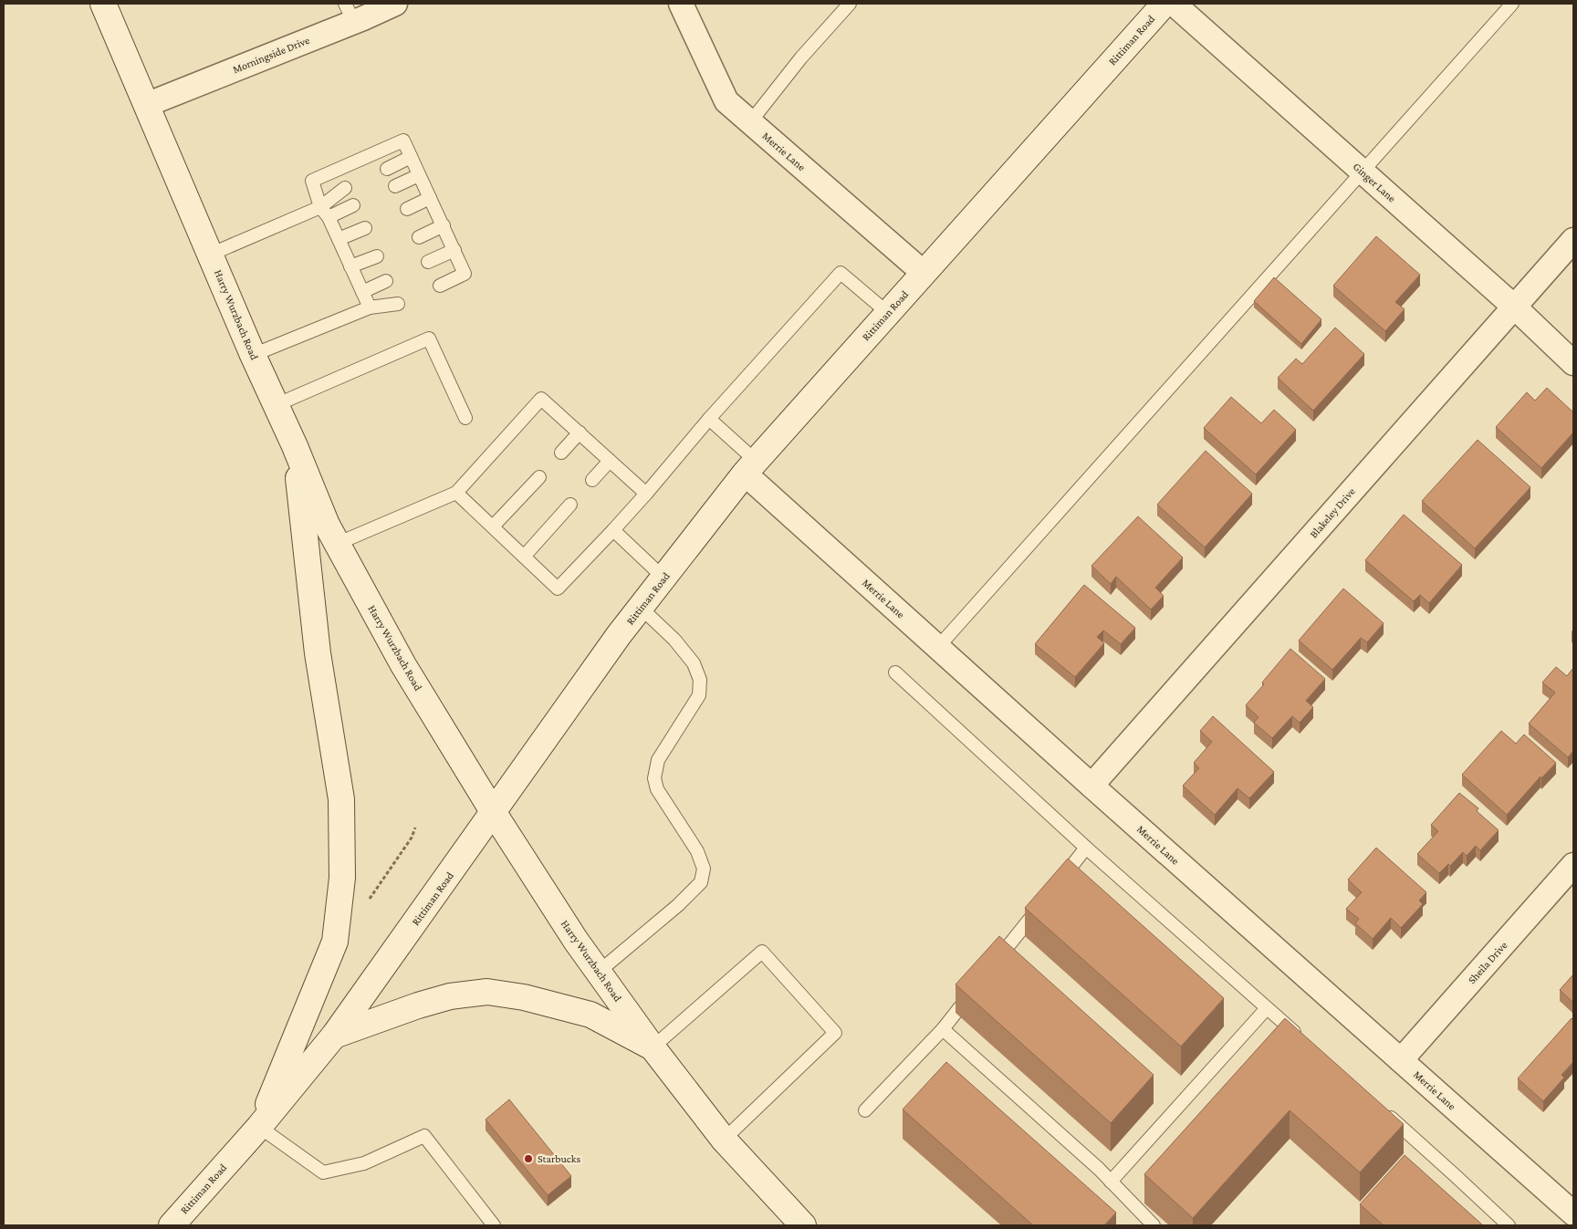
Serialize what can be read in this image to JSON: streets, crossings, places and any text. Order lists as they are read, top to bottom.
{
  "streets": {
    "main road": ["Rittiman Road", "Harry Wurzbach Road"],
    "street": [
      "Morningside Drive",
      "Merrie Lane",
      "Ginger Lane",
      "Blakeley Drive",
      "Sheila Drive"
    ]
  },
  "crossings": [
    ["Rittiman Road", "Merrie Lane"],
    ["Rittiman Road", "Harry Wurzbach Road"],
    ["Morningside Drive", "Harry Wurzbach Road"],
    ["Merrie Lane", "Blakeley Drive"],
    ["Merrie Lane", "Sheila Drive"],
    ["Ginger Lane", "Blakeley Drive"]
  ],
  "places": ["Starbucks"]
}
